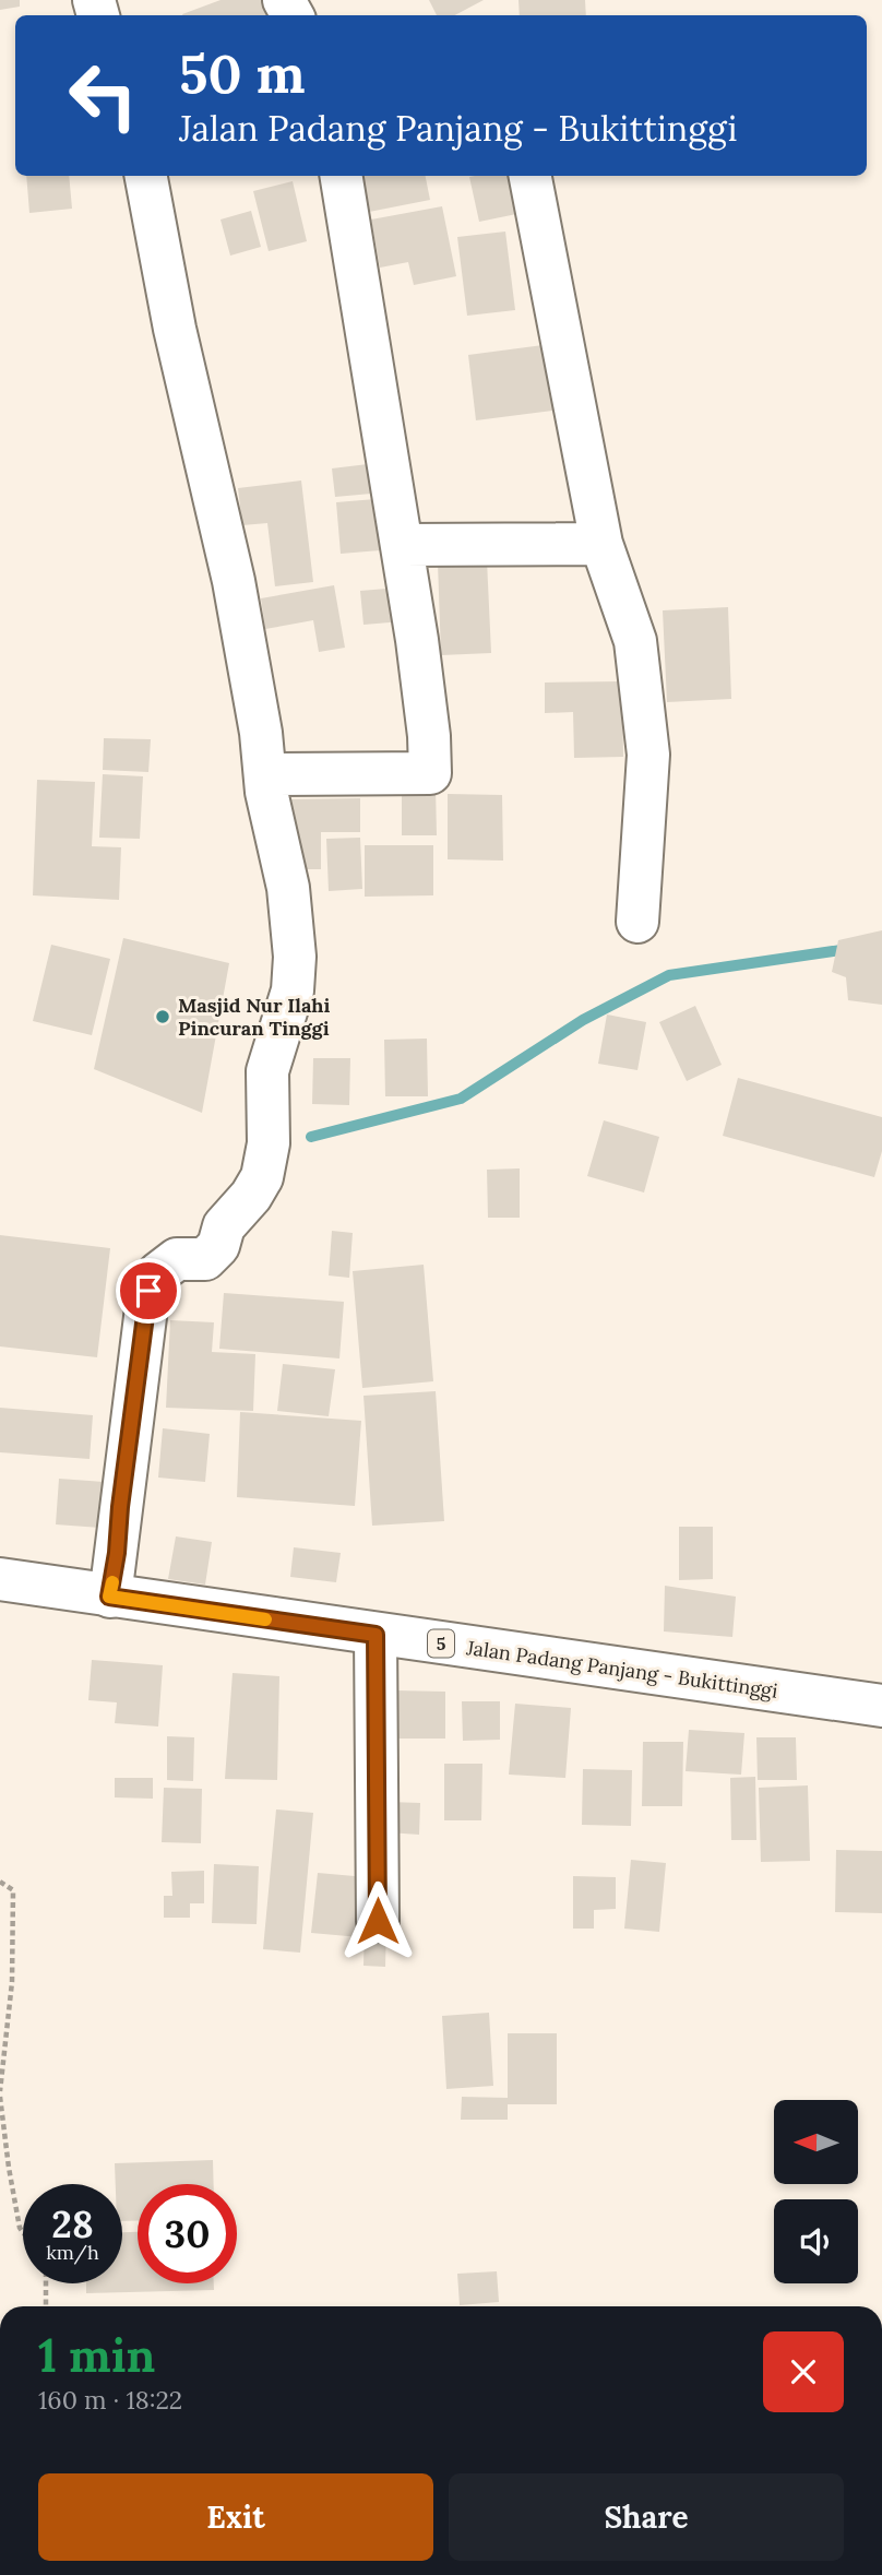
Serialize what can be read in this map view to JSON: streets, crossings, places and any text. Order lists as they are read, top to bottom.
{
  "streets": {
    "main road": ["5", "Jalan Padang Panjang - Bukittinggi"]
  },
  "places": ["Masjid Nur Ilahi Pincuran Tinggi"],
  "north": "left",
  "page": {
    "turn": ["50 m", "Jalan Padang Panjang - Bukittinggi"],
    "speed": "28 km/h",
    "limit": "30",
    "heading": ["1 min", "160 m · 18:22"],
    "buttons": ["Exit", "Share"]
  }
}
